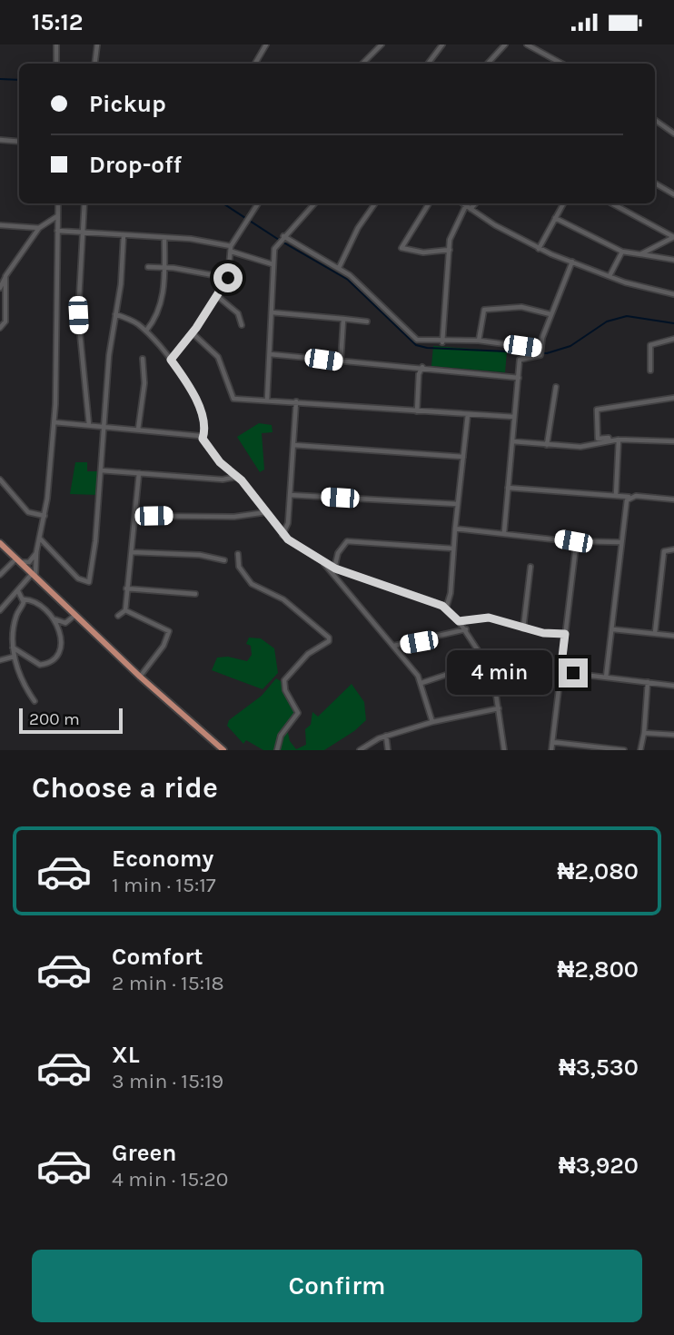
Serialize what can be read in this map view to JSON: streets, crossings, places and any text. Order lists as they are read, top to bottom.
{
  "scale_bar": "200 m",
  "page": {
    "status": "15:12",
    "banner": ["Pickup", "Drop-off"],
    "bubble": "4 min",
    "scale": "200 m",
    "heading": "Choose a ride",
    "list": [
      {
        "name": "Economy",
        "note": "1 min · 15:17",
        "value": "₦2,080"
      },
      {
        "name": "Comfort",
        "note": "2 min · 15:18",
        "value": "₦2,800"
      },
      {
        "name": "XL",
        "note": "3 min · 15:19",
        "value": "₦3,530"
      },
      {
        "name": "Green",
        "note": "4 min · 15:20",
        "value": "₦3,920"
      }
    ],
    "buttons": "Confirm"
  }
}
